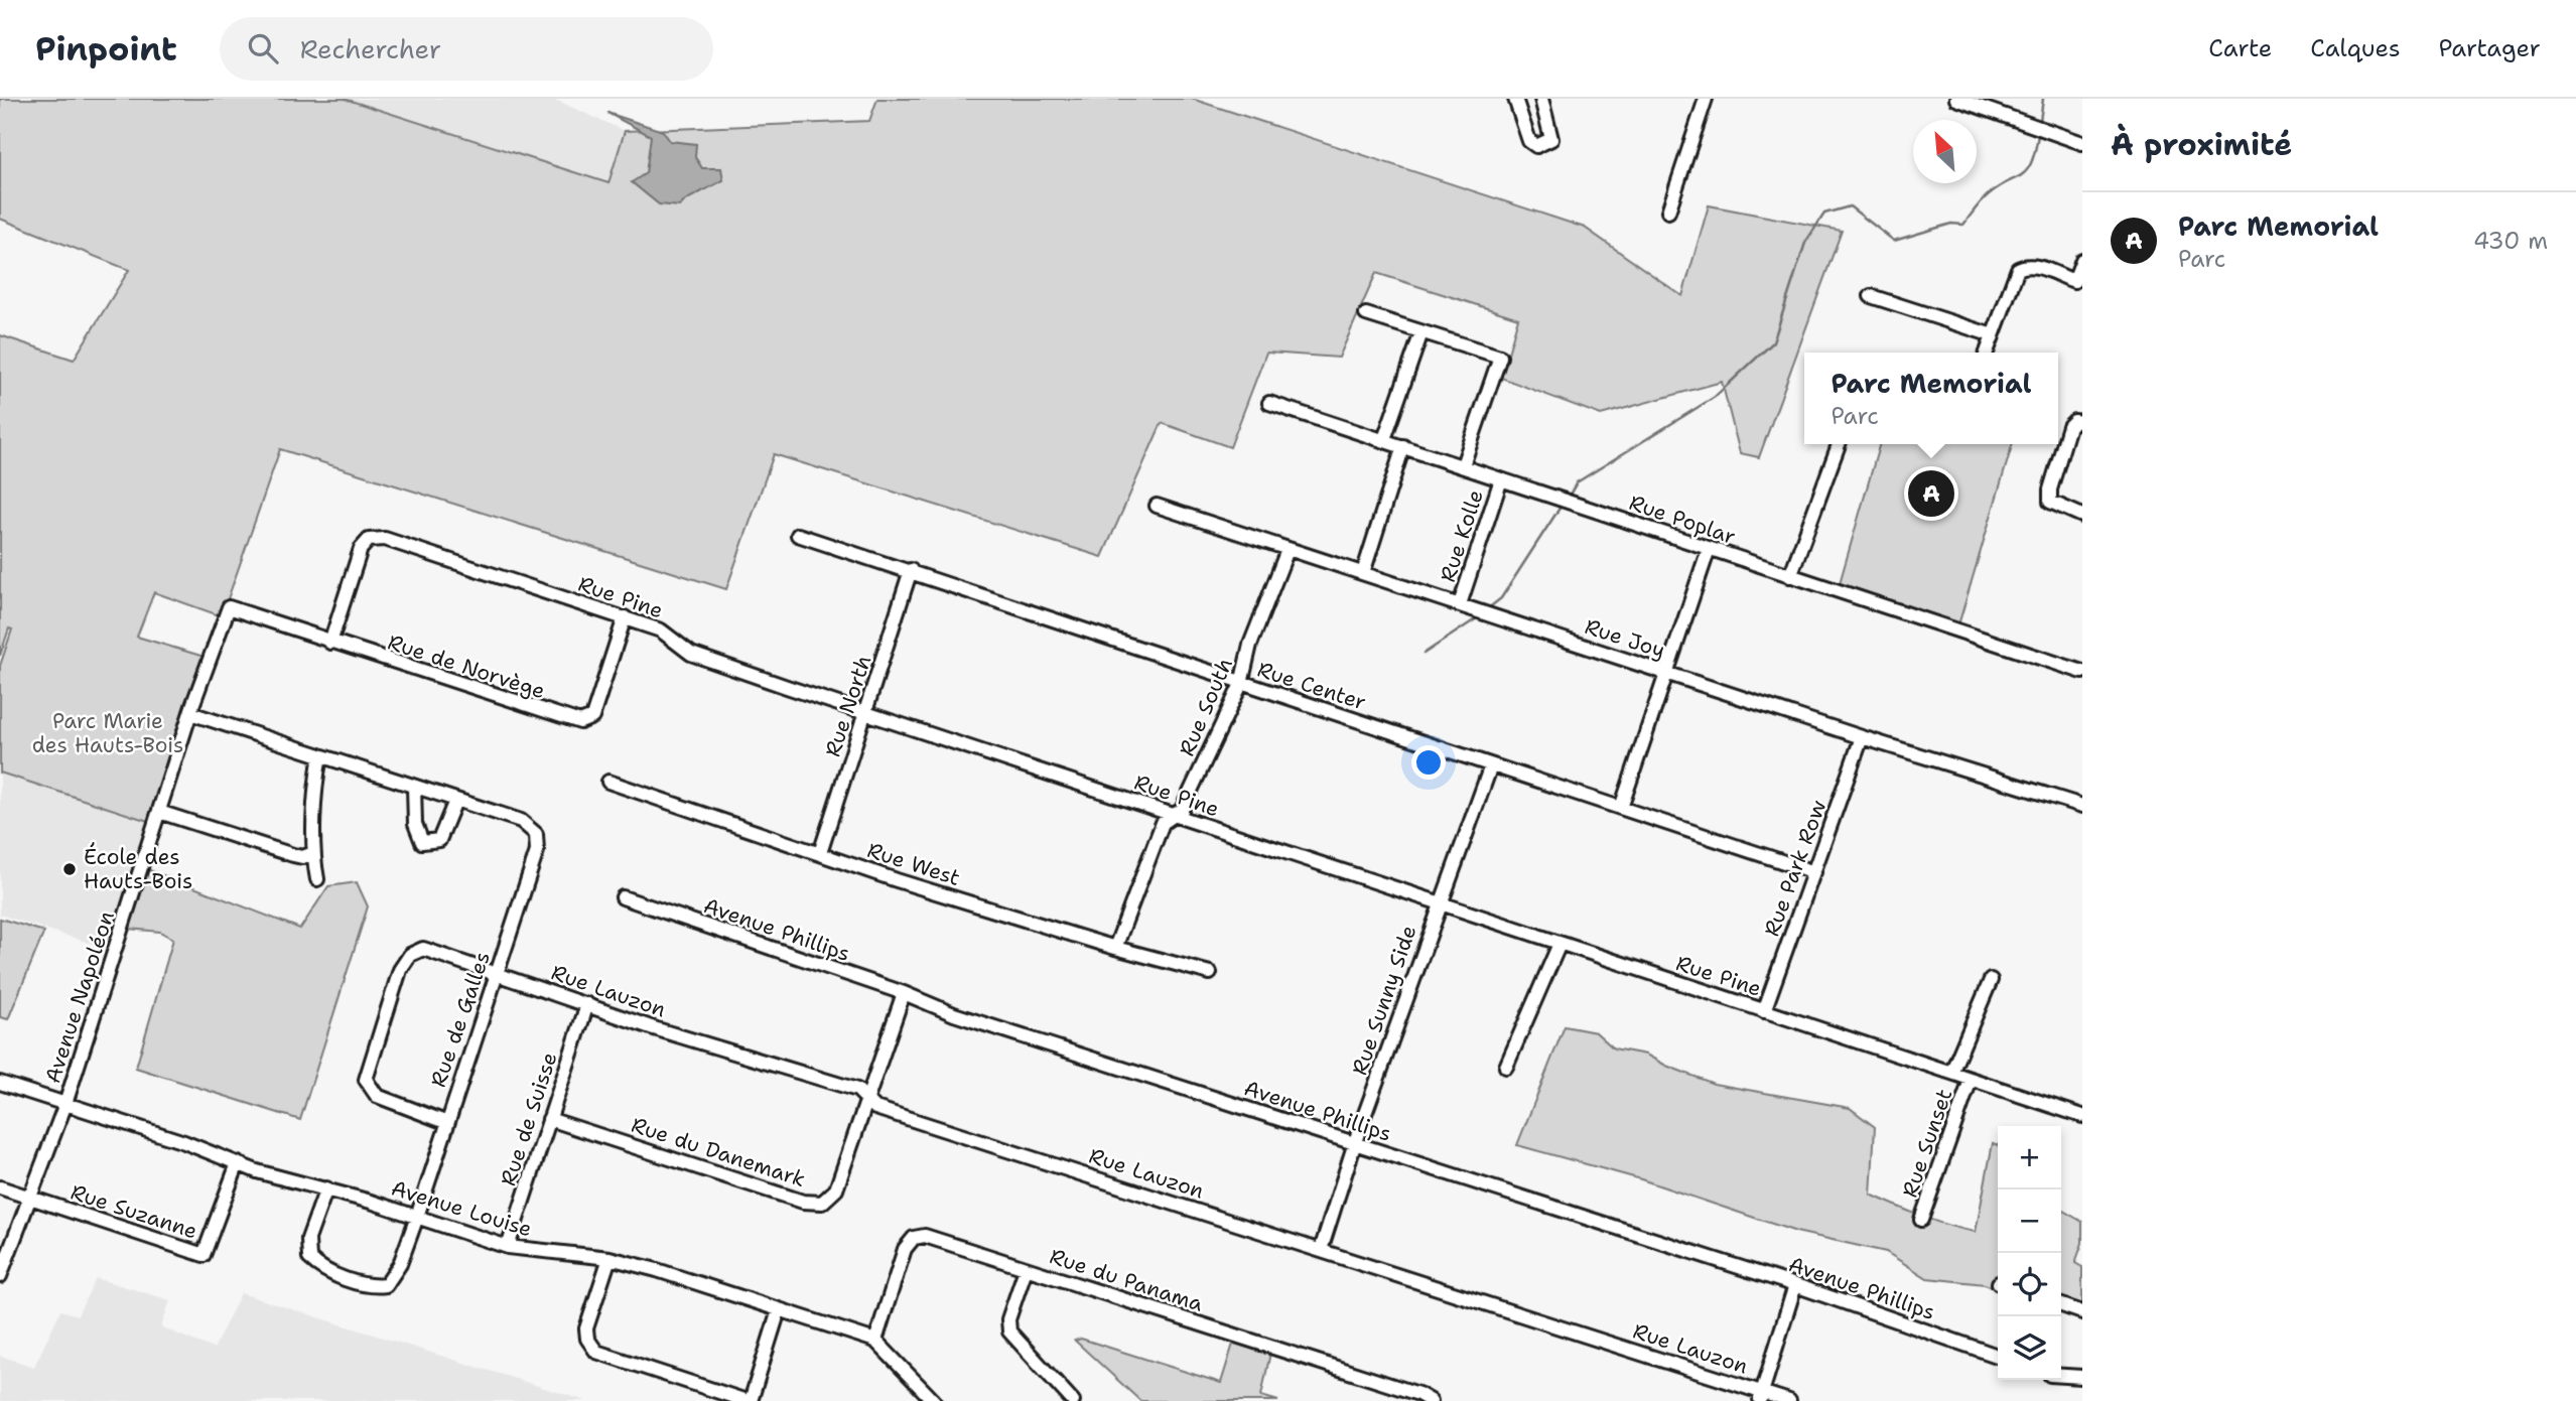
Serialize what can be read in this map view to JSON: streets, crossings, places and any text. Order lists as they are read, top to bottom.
{
  "streets": {
    "street": [
      "Rue Poplar",
      "Rue Kolle",
      "Rue Pine",
      "Rue Joy",
      "Rue de Norvège",
      "Rue Center",
      "Rue North",
      "Rue South",
      "Rue West",
      "Rue Park Row",
      "Avenue Phillips",
      "Rue Lauzon",
      "Avenue Napoléon",
      "Rue Sunny Side",
      "Rue de Galles",
      "Rue de Suisse",
      "Rue Sunset",
      "Rue du Danemark",
      "Avenue Louise",
      "Rue Suzanne",
      "Rue du Panama"
    ]
  },
  "crossings": [
    ["Rue Poplar", "Rue Kolle"],
    ["Rue Kolle", "Rue Joy"],
    ["Rue Pine", "Rue de Norvège"],
    ["Rue Pine", "Rue North"],
    ["Rue Pine", "Rue South"],
    ["Rue Pine", "Rue Park Row"],
    ["Rue Pine", "Rue Sunny Side"],
    ["Rue Pine", "Rue Sunset"],
    ["Rue Joy", "Rue South"],
    ["Rue Joy", "Rue Park Row"],
    ["Rue de Norvège", "Avenue Napoléon"],
    ["Rue Center", "Rue North"],
    ["Rue Center", "Rue South"],
    ["Rue Center", "Rue Park Row"],
    ["Rue Center", "Rue Sunny Side"],
    ["Rue North", "Rue West"],
    ["Rue South", "Rue West"],
    ["Avenue Phillips", "Rue Sunny Side"],
    ["Avenue Phillips", "Rue du Danemark"],
    ["Rue Lauzon", "Rue Sunny Side"],
    ["Rue Lauzon", "Rue de Galles"],
    ["Rue Lauzon", "Rue de Suisse"],
    ["Rue Lauzon", "Rue du Danemark"],
    ["Avenue Napoléon", "Avenue Louise"],
    ["Avenue Napoléon", "Rue Suzanne"],
    ["Rue de Galles", "Avenue Louise"],
    ["Rue de Suisse", "Rue du Danemark"],
    ["Rue de Suisse", "Avenue Louise"],
    ["Avenue Louise", "Rue Suzanne"],
    ["Avenue Louise", "Rue du Panama"]
  ],
  "parks": ["Parc Marie des Hauts-Bois"],
  "places": ["École des Hauts-Bois"],
  "north": "top left",
  "page": {
    "header": "Pinpoint",
    "search": "Rechercher",
    "nav": ["Carte", "Calques", "Partager"],
    "heading": "À proximité",
    "list": [
      {
        "mark": "A",
        "name": "Parc Memorial",
        "note": "Parc",
        "value": "430 m"
      }
    ],
    "popup": ["Parc Memorial", "Parc"],
    "pins": "A",
    "map_buttons": ["+", "−"]
  }
}
